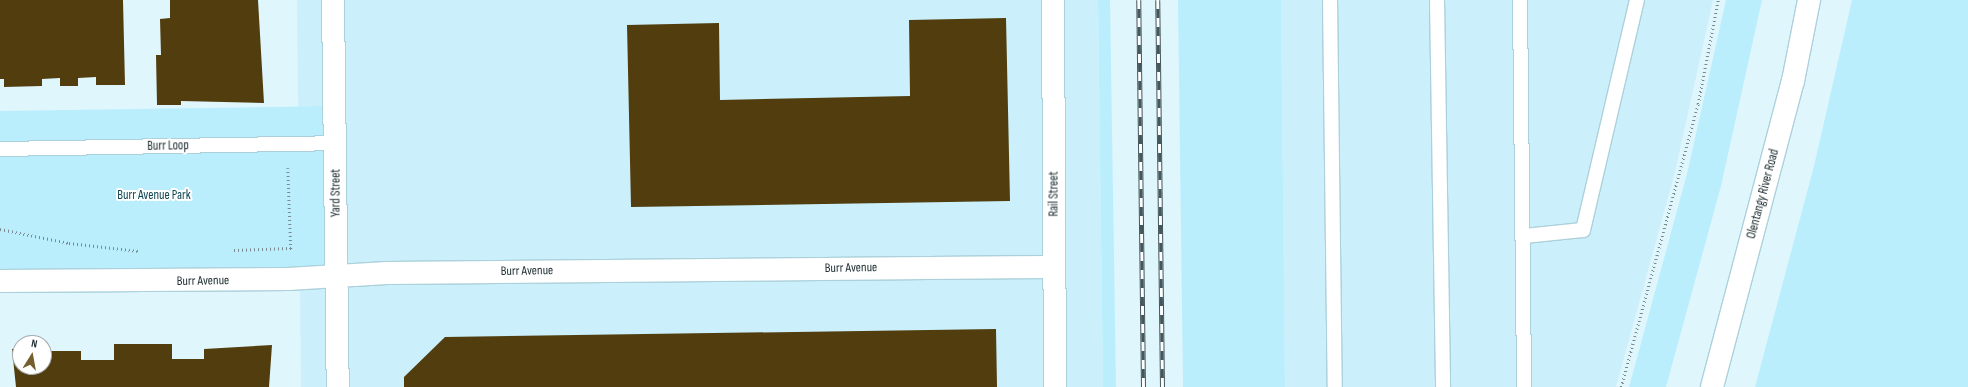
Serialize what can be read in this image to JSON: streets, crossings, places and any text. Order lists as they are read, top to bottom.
{
  "streets": {
    "street": [
      "Yard Street",
      "Rail Street",
      "Olentangy River Road",
      "Burr Avenue"
    ],
    "lane": ["Burr Loop"]
  },
  "crossings": [
    ["Burr Loop", "Yard Street"],
    ["Yard Street", "Burr Avenue"],
    ["Rail Street", "Burr Avenue"]
  ],
  "parks": ["Burr Avenue Park"],
  "north": "top"
}
